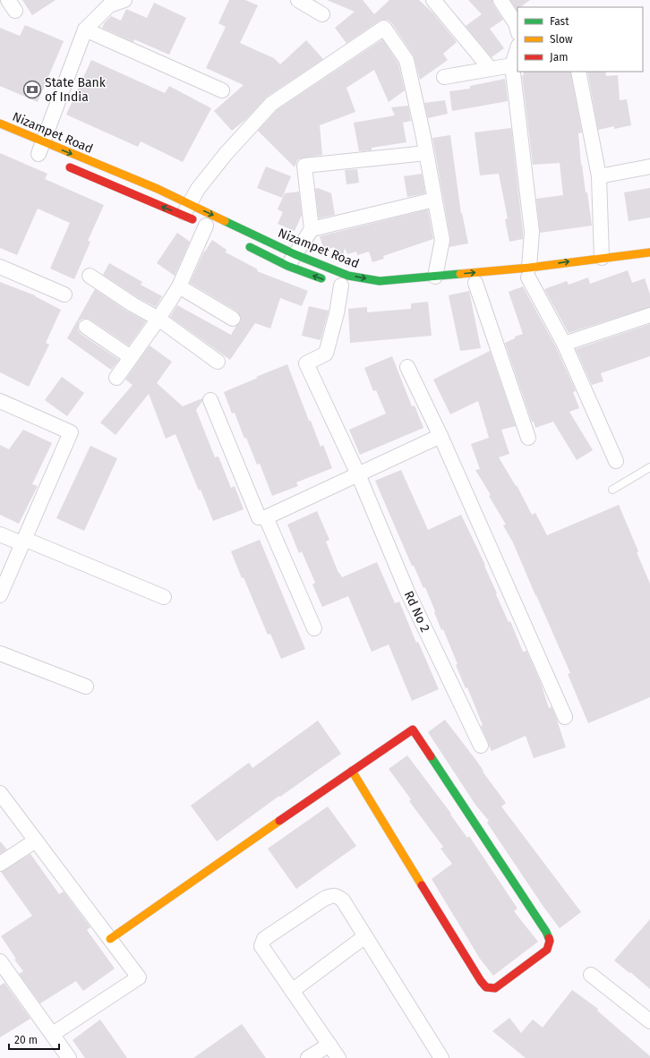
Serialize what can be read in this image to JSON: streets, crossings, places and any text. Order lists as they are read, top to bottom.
{
  "streets": {
    "street": ["Nizampet Road", "Rd No 2"]
  },
  "crossings": [
    ["Nizampet Road", "Rd No 2"]
  ],
  "places": {
    "bank": ["State Bank of India"]
  },
  "legend": ["Fast", "Slow", "Jam"],
  "scale_bar": "20 m"
}
